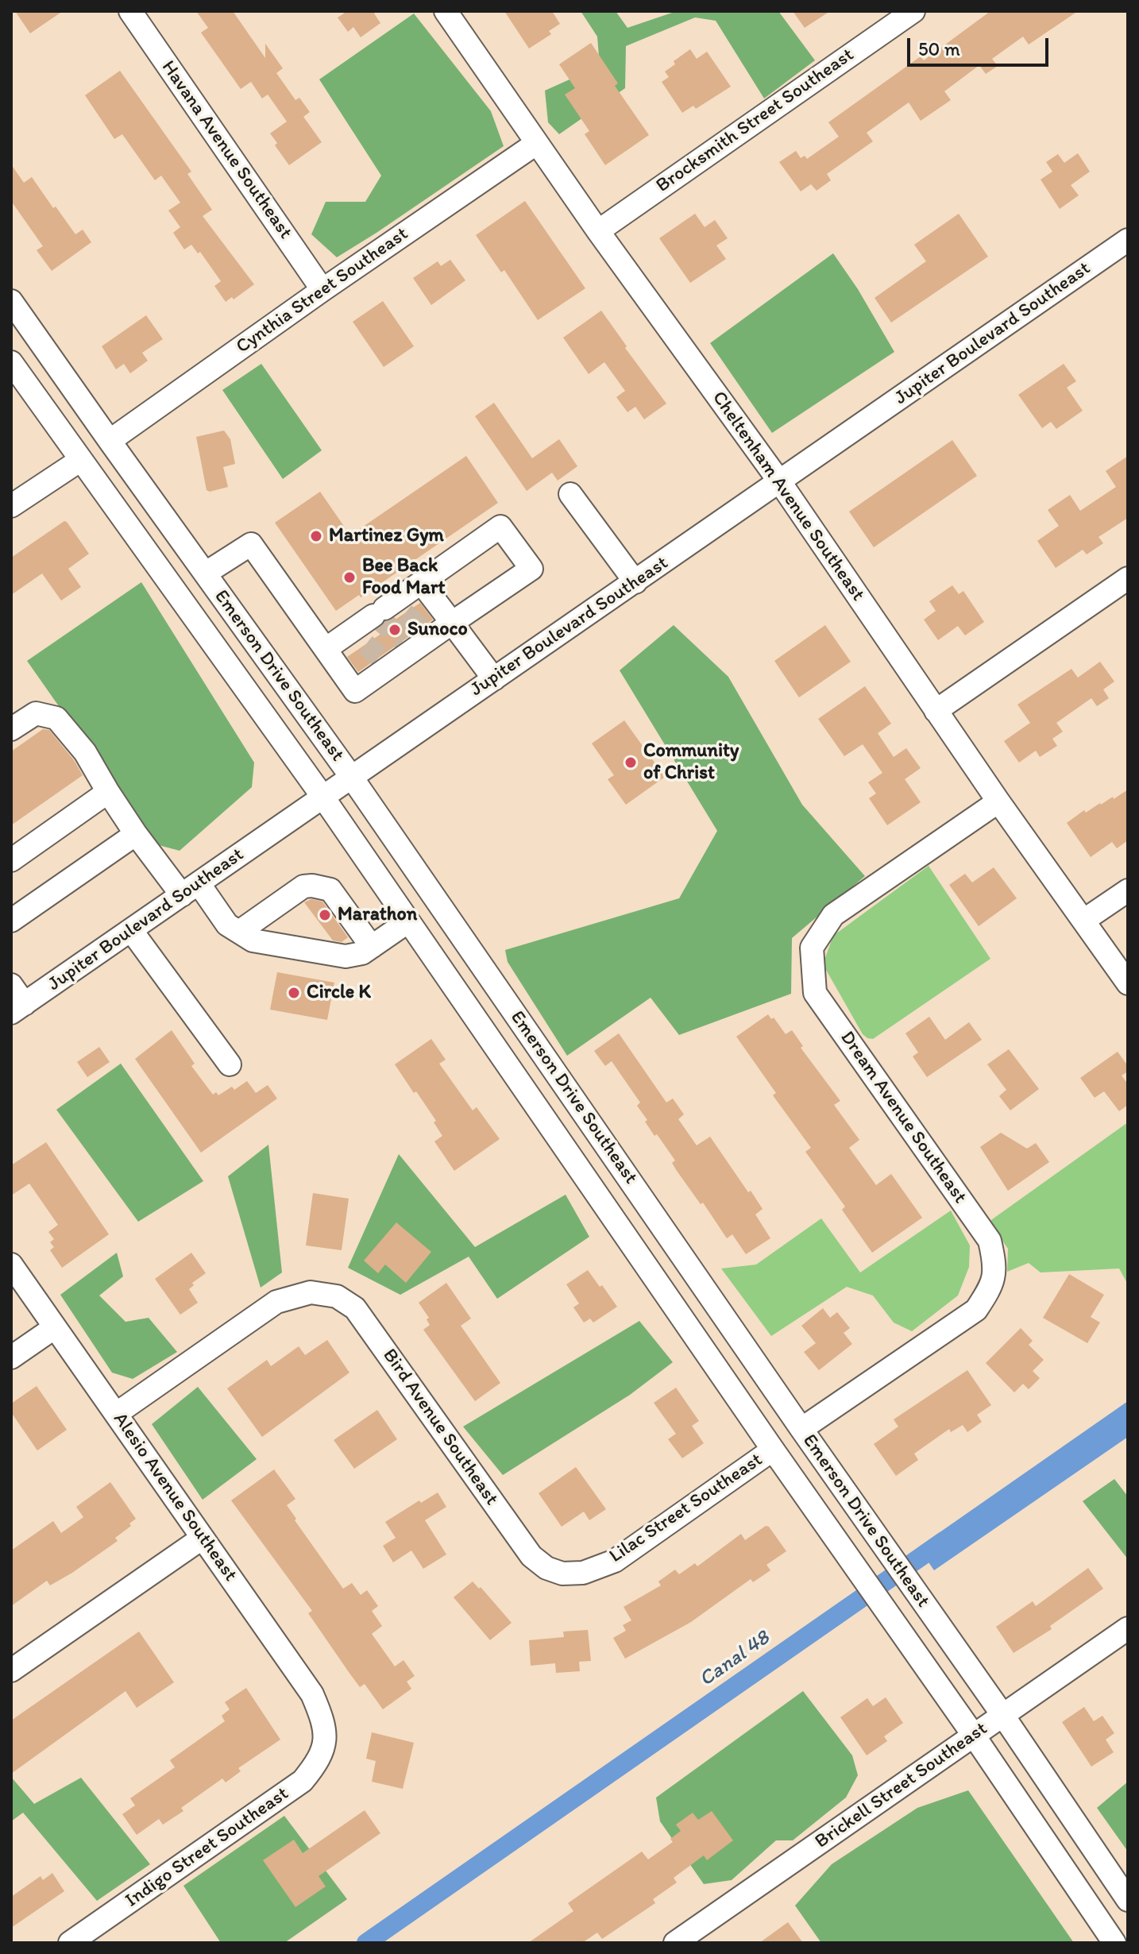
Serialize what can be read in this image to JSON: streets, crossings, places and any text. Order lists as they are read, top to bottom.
{
  "streets": {
    "street": [
      "Brocksmith Street Southeast",
      "Havana Avenue Southeast",
      "Cynthia Street Southeast",
      "Jupiter Boulevard Southeast",
      "Cheltenham Avenue Southeast",
      "Emerson Drive Southeast",
      "Dream Avenue Southeast",
      "Bird Avenue Southeast",
      "Alesio Avenue Southeast",
      "Lilac Street Southeast",
      "Brickell Street Southeast",
      "Indigo Street Southeast"
    ]
  },
  "crossings": [
    ["Brocksmith Street Southeast", "Cheltenham Avenue Southeast"],
    ["Havana Avenue Southeast", "Cynthia Street Southeast"],
    ["Cynthia Street Southeast", "Cheltenham Avenue Southeast"],
    ["Cynthia Street Southeast", "Emerson Drive Southeast"],
    ["Jupiter Boulevard Southeast", "Cheltenham Avenue Southeast"],
    ["Jupiter Boulevard Southeast", "Emerson Drive Southeast"],
    ["Cheltenham Avenue Southeast", "Dream Avenue Southeast"],
    ["Emerson Drive Southeast", "Dream Avenue Southeast"],
    ["Emerson Drive Southeast", "Lilac Street Southeast"],
    ["Emerson Drive Southeast", "Brickell Street Southeast"],
    ["Bird Avenue Southeast", "Alesio Avenue Southeast"],
    ["Bird Avenue Southeast", "Lilac Street Southeast"],
    ["Alesio Avenue Southeast", "Indigo Street Southeast"]
  ],
  "water": ["Canal 48"],
  "places": [
    "Martinez Gym",
    "Bee Back Food Mart",
    "Sunoco",
    "Community of Christ",
    "Marathon",
    "Circle K"
  ],
  "scale_bar": "50 m"
}
